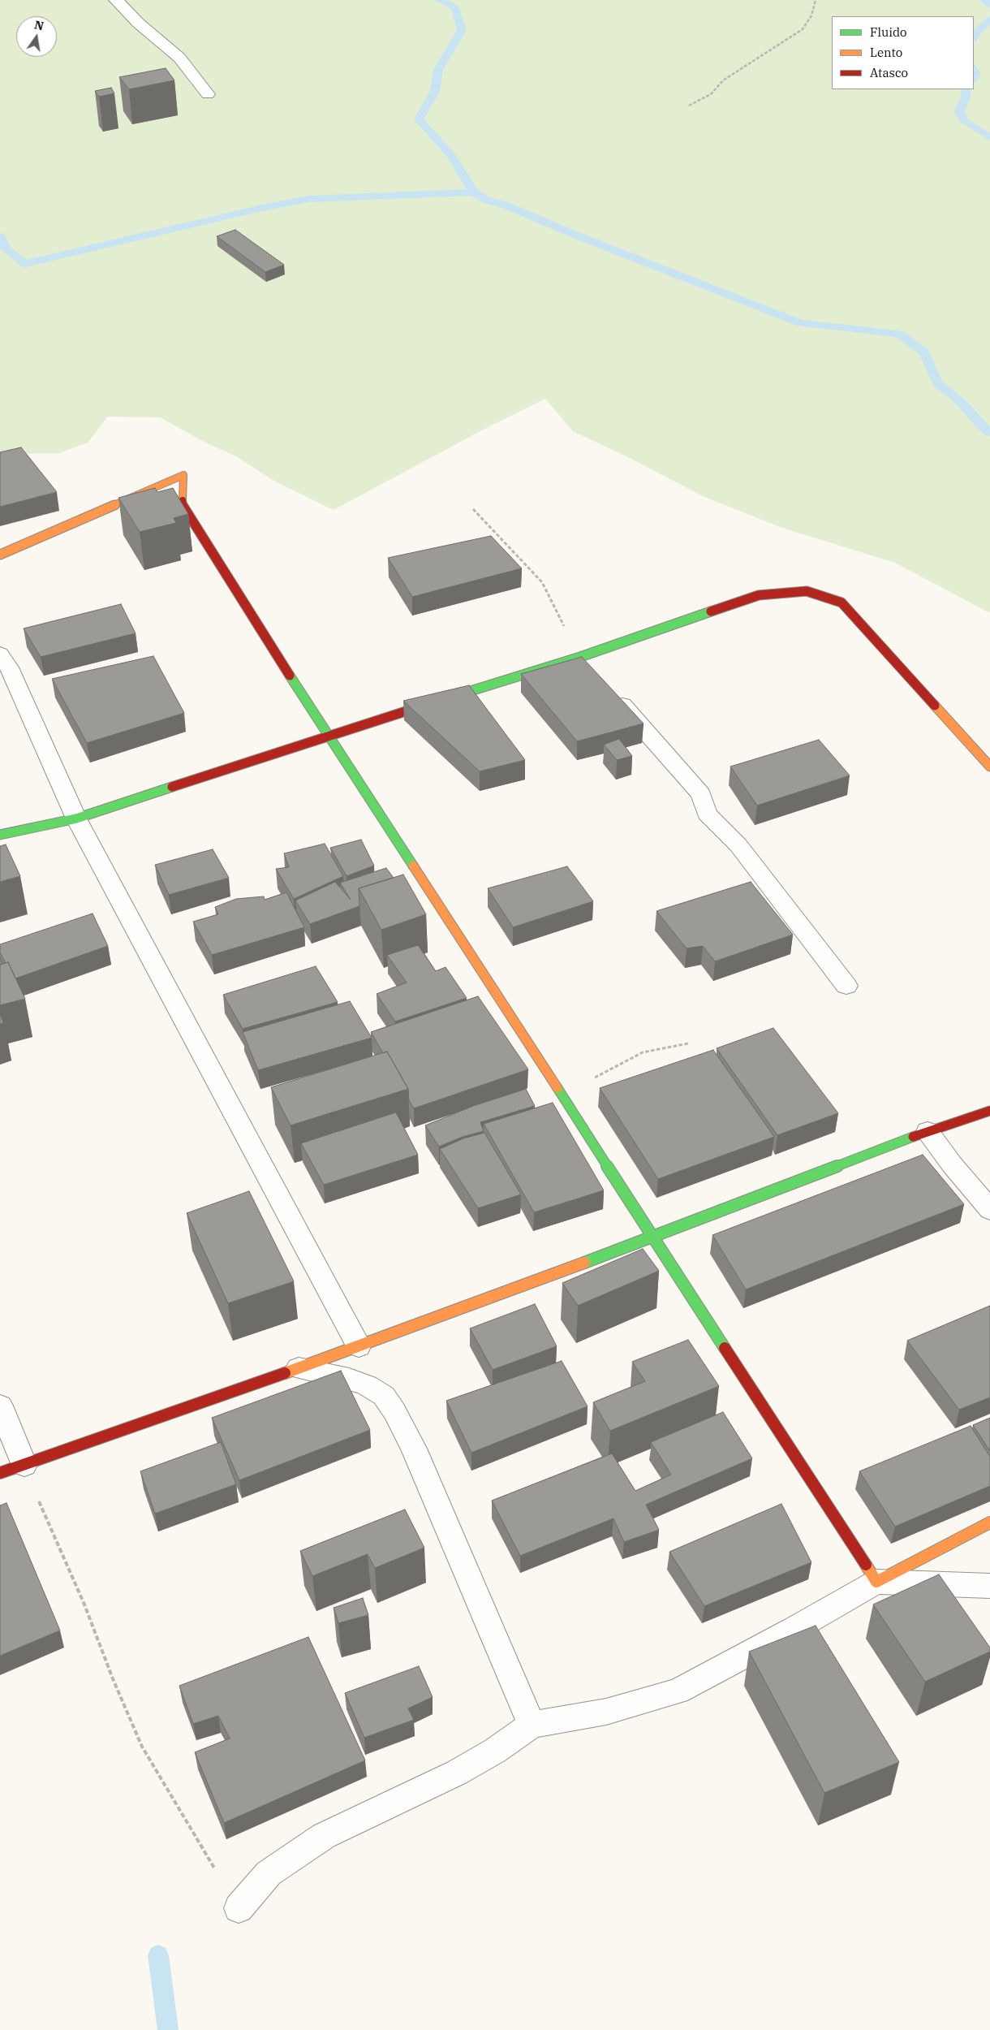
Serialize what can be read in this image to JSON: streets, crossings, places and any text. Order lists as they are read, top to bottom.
{
  "legend": ["Fluido", "Lento", "Atasco"],
  "north": "top"
}
